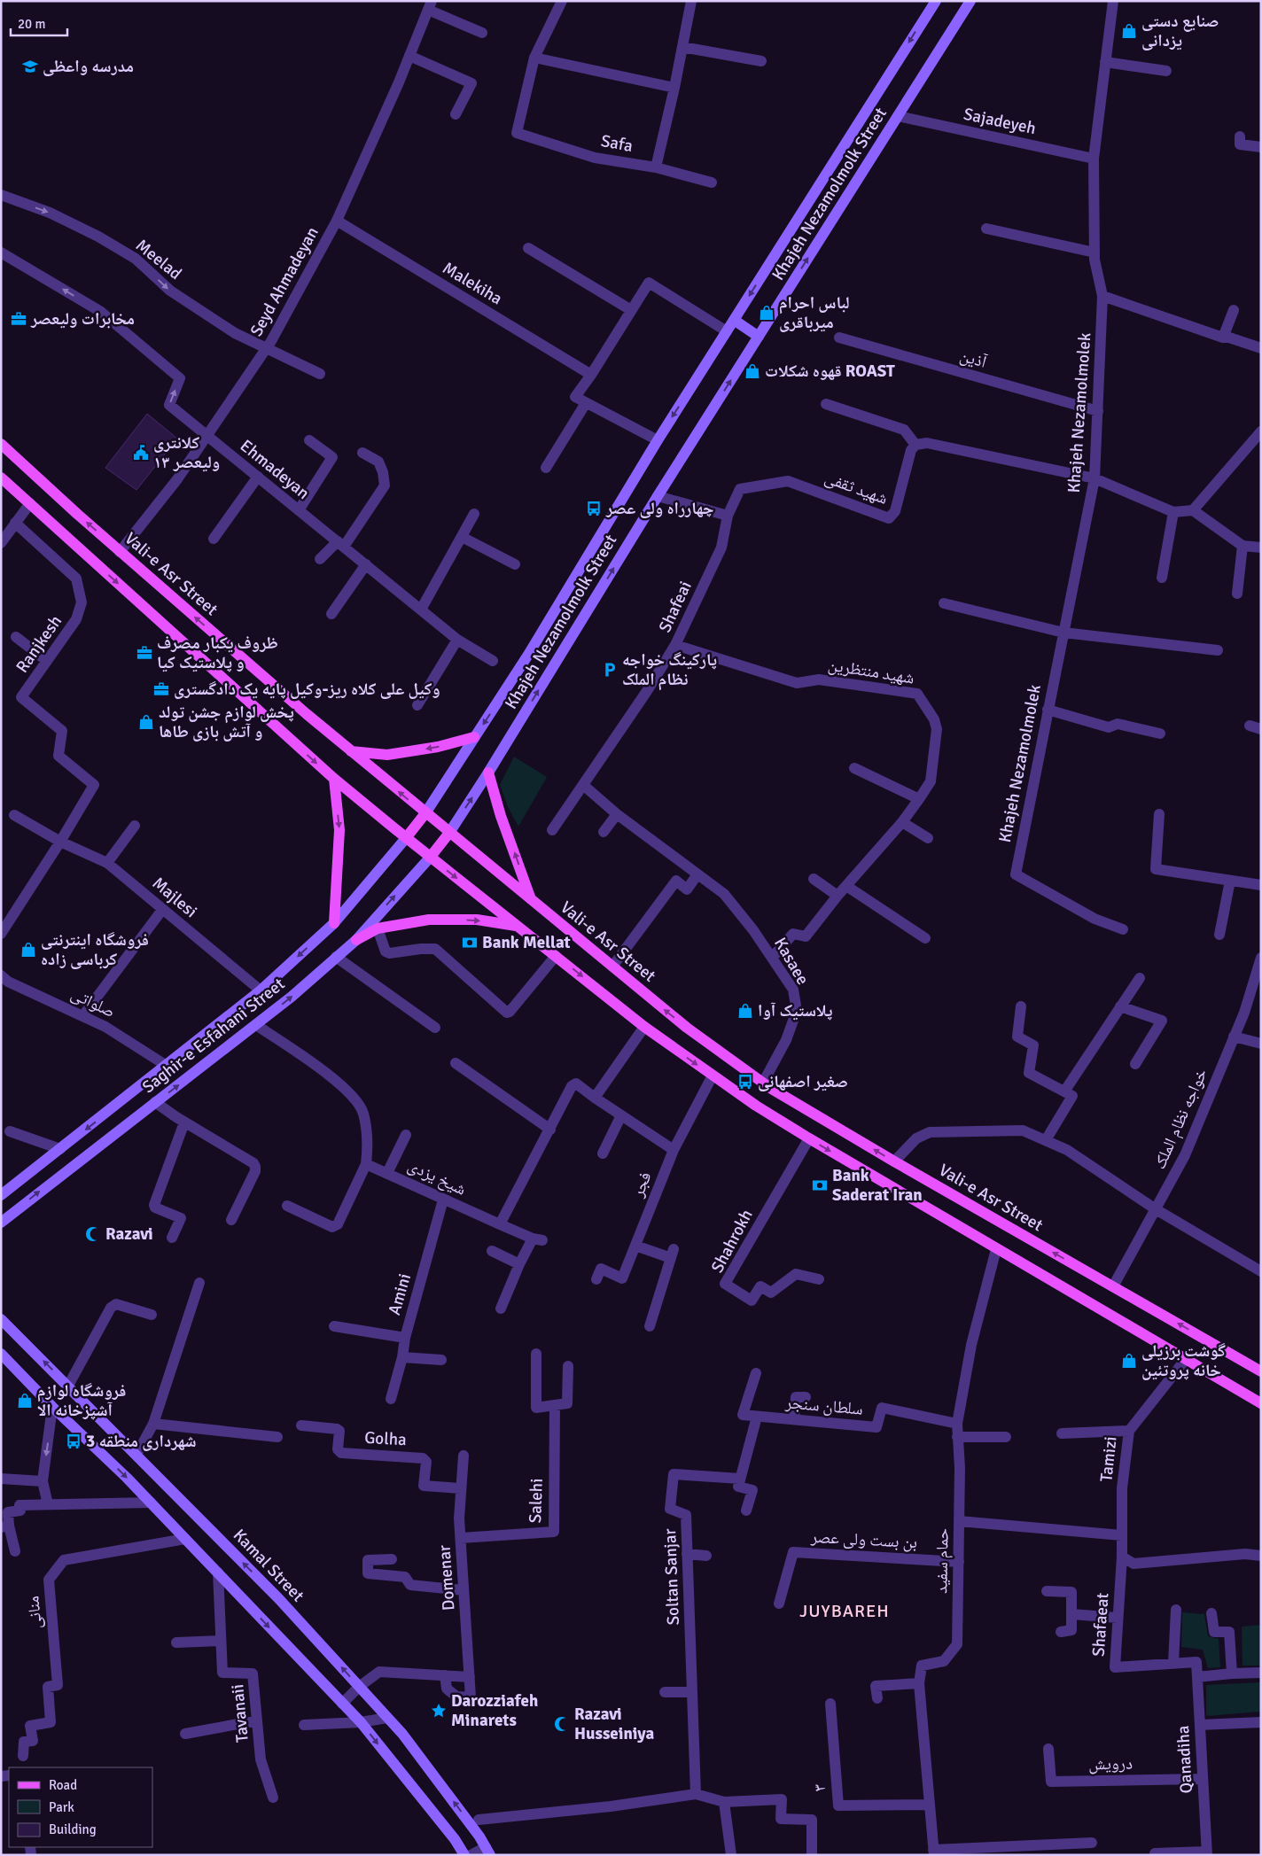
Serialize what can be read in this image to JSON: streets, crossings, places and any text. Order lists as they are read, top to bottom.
{
  "streets": {
    "main road": [
      "Khajeh Nezamolmolk Street",
      "Vali-e Asr Street",
      "Saghir-e Esfahani Street",
      "Kamal Street"
    ],
    "street": [
      "Sajadeyeh",
      "Safa",
      "Meelad",
      "Seyd Ahmadeyan",
      "Malekiha",
      "آذین",
      "Khajeh Nezamolmolek",
      "Ehmadeyan",
      "شهید ثقفی",
      "Shafeai",
      "Ranjkesh",
      "شهید منتظرین",
      "Majlesi",
      "Kasaee",
      "صلواتی",
      "خواجه نظام الملک",
      "شیخ یزدی",
      "فجر",
      "Shahrokh",
      "Amini",
      "سلطان سنجر",
      "Golha",
      "Tamizi",
      "Salehi",
      "بن بست ولی عصر",
      "حمام سفید",
      "Soltan Sanjar",
      "Domenar",
      "منانی",
      "Shafaeat",
      "Tavanaii",
      "Qanadiha",
      "درویش",
      "۳"
    ]
  },
  "crossings": [
    ["Sajadeyeh", "Khajeh Nezamolmolk Street"],
    ["Sajadeyeh", "Khajeh Nezamolmolek"],
    ["Khajeh Nezamolmolk Street", "Vali-e Asr Street"],
    ["Meelad", "Seyd Ahmadeyan"],
    ["Seyd Ahmadeyan", "Malekiha"],
    ["Seyd Ahmadeyan", "Ehmadeyan"],
    ["Seyd Ahmadeyan", "Vali-e Asr Street"],
    ["آذین", "Khajeh Nezamolmolek"],
    ["شهید ثقفی", "Shafeai"],
    ["Vali-e Asr Street", "Kasaee"],
    ["Vali-e Asr Street", "خواجه نظام الملک"],
    ["Shafeai", "شهید منتظرین"],
    ["Shafeai", "Kasaee"],
    ["Ranjkesh", "Majlesi"],
    ["شهید منتظرین", "Kasaee"],
    ["Majlesi", "Saghir-e Esfahani Street"],
    ["صلواتی", "Saghir-e Esfahani Street"],
    ["شیخ یزدی", "Amini"],
    ["سلطان سنجر", "حمام سفید"],
    ["Golha", "Domenar"],
    ["Tamizi", "Shafaeat"],
    ["Salehi", "Domenar"],
    ["بن بست ولی عصر", "حمام سفید"],
    ["حمام سفید", "۳"],
    ["Shafaeat", "Qanadiha"],
    ["Qanadiha", "درویش"]
  ],
  "one_way": ["Meelad", "Ehmadeyan"],
  "districts": ["JUYBAREH"],
  "places": {
    "shop": [
      "صنایع دستی یزدانی",
      "لباس احرام میرباقری",
      "قهوه شکلات ROAST",
      "پخش لوازم جشن تولد و آتش بازی طاها",
      "فروشگاه اینترنتی کرباسی زاده",
      "پلاستیک آوا",
      "گوشت برزیلی خانه پروتئین",
      "فروشگاه لوازم آشپزخانه الا"
    ],
    "school or university": ["مدرسه واعظی"],
    "office": ["مخابرات ولیعصر", "ظروف یکبار مصرف و پلاستیک کیا", "وکیل علی کلاه ریز-وکیل پایه یک دادگستری"],
    "public building": ["کلانتری ۱۳ ولیعصر"],
    "bus stop": ["چهارراه ولی عصر", "صغیر اصفهانی", "شهرداری منطقه 3"],
    "parking": ["پارکینگ خواجه نظام الملک"],
    "bank": ["Bank Mellat", "Bank Saderat Iran"],
    "mosque": ["Razavi", "Razavi Husseiniya"],
    "place": ["Darozziafeh Minarets"]
  },
  "legend": ["Road", "Park", "Building"],
  "scale_bar": "20 m"
}
